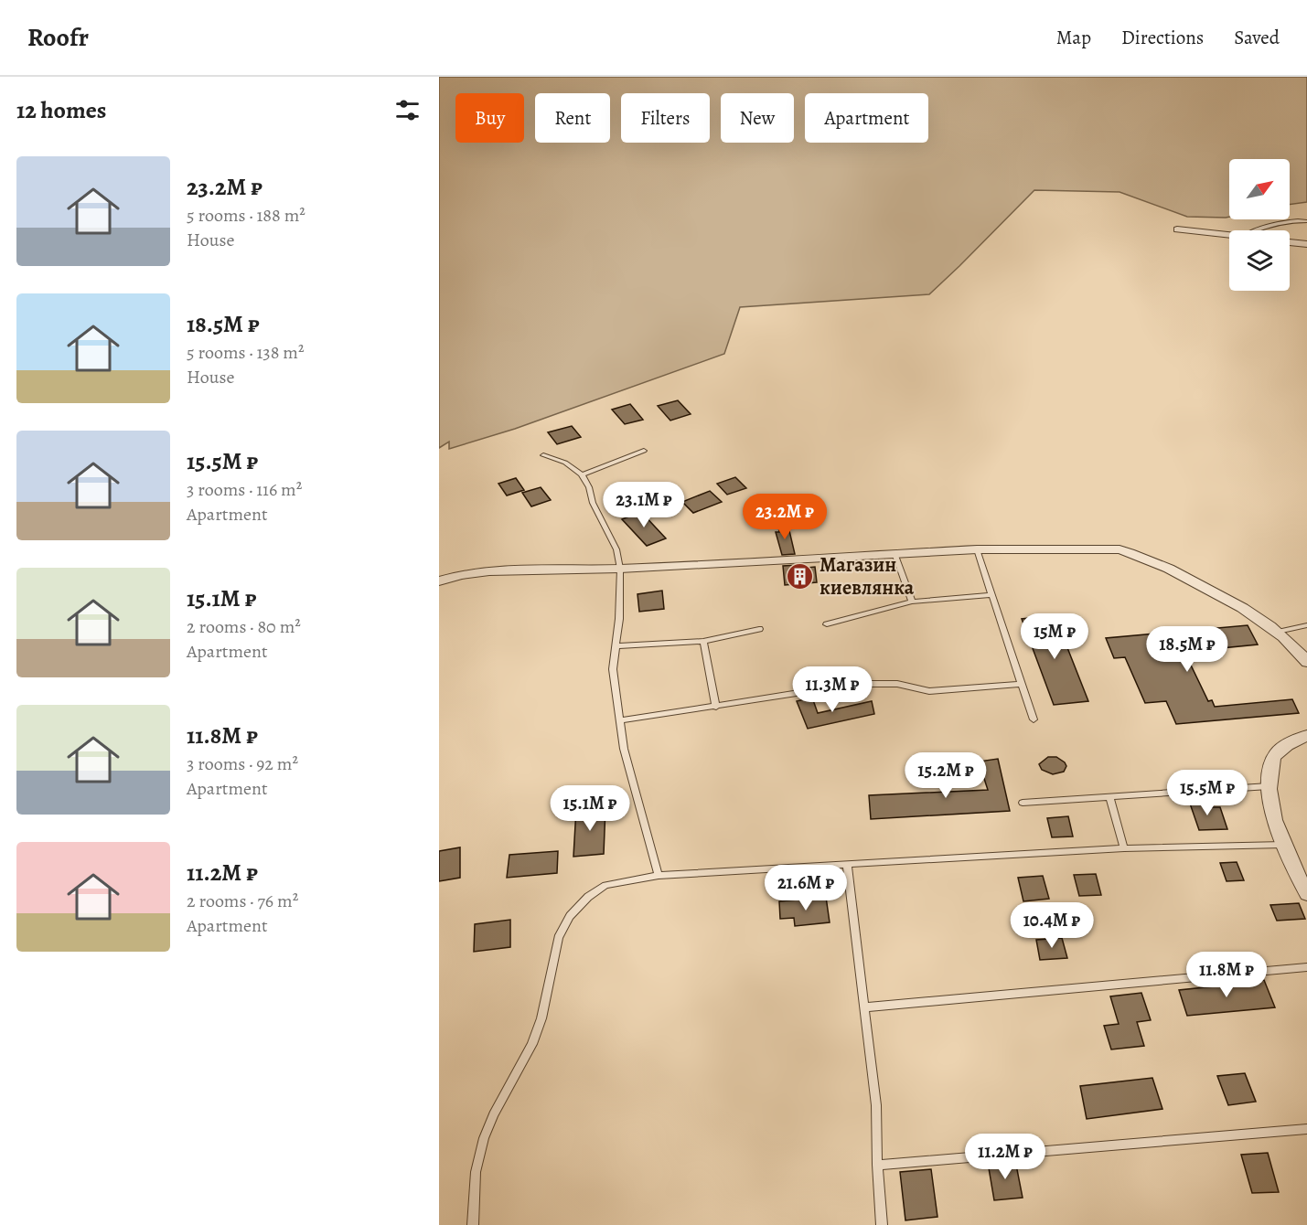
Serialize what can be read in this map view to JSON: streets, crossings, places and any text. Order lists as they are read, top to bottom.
{
  "places": {
    "building": ["Магазин киевлянка"]
  },
  "north": "top right",
  "page": {
    "header": "Roofr",
    "nav": ["Map", "Directions", "Saved"],
    "heading": "12 homes",
    "chip": [
      "Buy",
      "Rent",
      "Filters",
      "New",
      "Apartment"
    ],
    "list": [
      {
        "name": "23.2M ₽",
        "note": "5 rooms · 188 m² · House"
      },
      {
        "name": "18.5M ₽",
        "note": "5 rooms · 138 m² · House"
      },
      {
        "name": "15.5M ₽",
        "note": "3 rooms · 116 m² · Apartment"
      },
      {
        "name": "15.1M ₽",
        "note": "2 rooms · 80 m² · Apartment"
      },
      {
        "name": "11.8M ₽",
        "note": "3 rooms · 92 m² · Apartment"
      },
      {
        "name": "11.2M ₽",
        "note": "2 rooms · 76 m² · Apartment"
      }
    ],
    "price": [
      "23.1M ₽",
      "23.2M ₽",
      "15M ₽",
      "18.5M ₽",
      "11.3M ₽",
      "15.2M ₽",
      "15.5M ₽",
      "15.1M ₽",
      "21.6M ₽",
      "10.4M ₽",
      "11.8M ₽",
      "11.2M ₽"
    ]
  }
}
